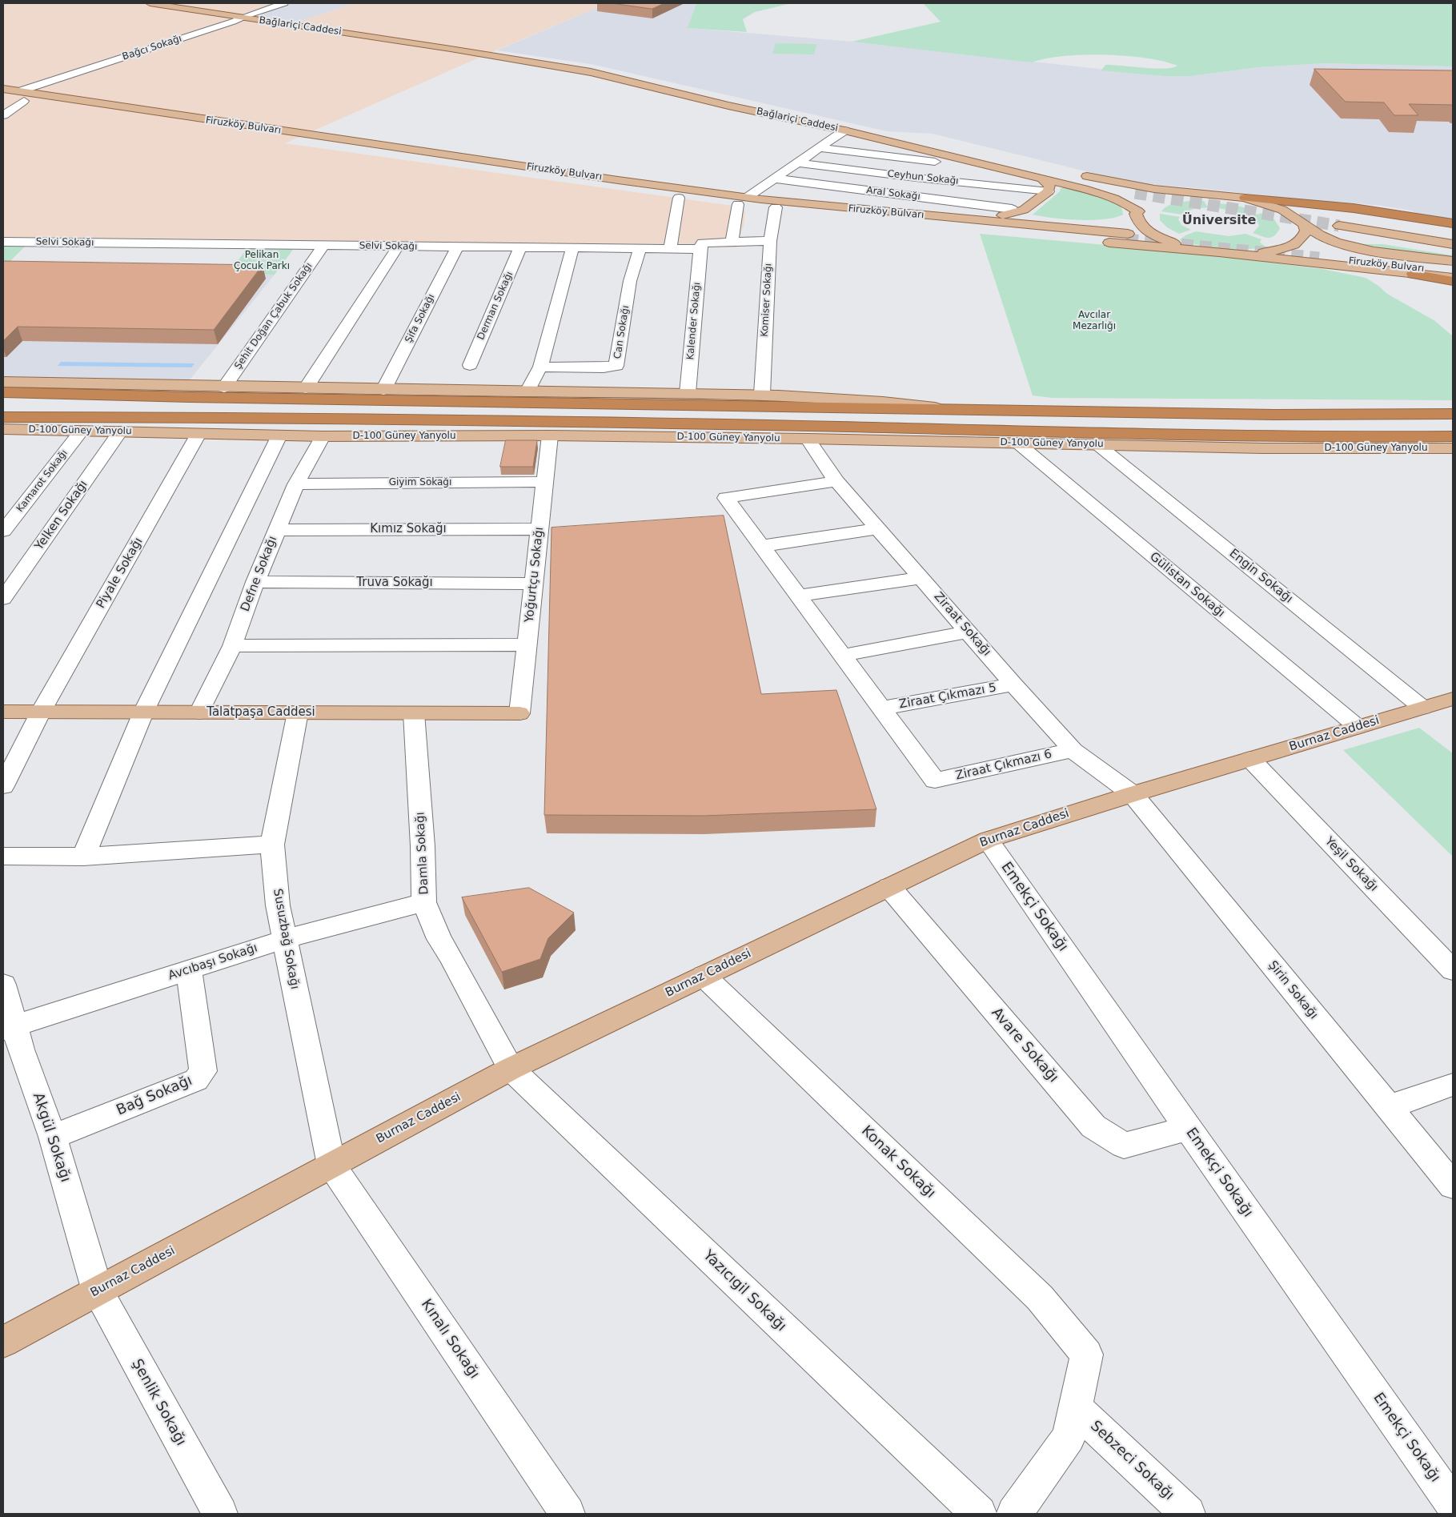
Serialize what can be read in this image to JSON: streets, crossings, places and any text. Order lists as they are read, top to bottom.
{
  "streets": {
    "main road": [
      "Bağlariçi Caddesi",
      "Firuzköy Bulvarı",
      "D-100 Güney Yanyolu",
      "Talatpaşa Caddesi",
      "Burnaz Caddesi"
    ],
    "street": [
      "Bağcı Sokağı",
      "Ceyhun Sokağı",
      "Aral Sokağı",
      "Selvi Sokağı",
      "Komiser Sokağı",
      "Derman Sokağı",
      "Şehit Doğan Çabuk Sokağı",
      "Şifa Sokağı",
      "Kalender Sokağı",
      "Can Sokağı",
      "Kamarot Sokağı",
      "Giyim Sokağı",
      "Yelken Sokağı",
      "Kımız Sokağı",
      "Piyale Sokağı",
      "Defne Sokağı",
      "Yoğurtçu Sokağı",
      "Engin Sokağı",
      "Truva Sokağı",
      "Gülistan Sokağı",
      "Ziraat Sokağı",
      "Ziraat Çıkmazı 5",
      "Ziraat Çıkmazı 6",
      "Damla Sokağı",
      "Yeşil Sokağı",
      "Emekçi Sokağı",
      "Susuzbağ Sokağı",
      "Avcıbaşı Sokağı",
      "Şirin Sokağı",
      "Avare Sokağı",
      "Bağ Sokağı",
      "Akgül Sokağı",
      "Konak Sokağı",
      "Yazıcıgil Sokağı",
      "Kınalı Sokağı",
      "Şenlik Sokağı",
      "Sebzeci Sokağı"
    ]
  },
  "crossings": [
    ["Bağlariçi Caddesi", "Bağcı Sokağı"],
    ["Bağcı Sokağı", "Firuzköy Bulvarı"],
    ["Firuzköy Bulvarı", "Komiser Sokağı"],
    ["Selvi Sokağı", "Komiser Sokağı"],
    ["Selvi Sokağı", "Derman Sokağı"],
    ["Selvi Sokağı", "Şehit Doğan Çabuk Sokağı"],
    ["Selvi Sokağı", "Şifa Sokağı"],
    ["Selvi Sokağı", "Kalender Sokağı"],
    ["Selvi Sokağı", "Can Sokağı"],
    ["D-100 Güney Yanyolu", "Kamarot Sokağı"],
    ["D-100 Güney Yanyolu", "Yelken Sokağı"],
    ["D-100 Güney Yanyolu", "Piyale Sokağı"],
    ["D-100 Güney Yanyolu", "Defne Sokağı"],
    ["D-100 Güney Yanyolu", "Yoğurtçu Sokağı"],
    ["D-100 Güney Yanyolu", "Engin Sokağı"],
    ["D-100 Güney Yanyolu", "Gülistan Sokağı"],
    ["D-100 Güney Yanyolu", "Ziraat Sokağı"],
    ["Giyim Sokağı", "Defne Sokağı"],
    ["Giyim Sokağı", "Yoğurtçu Sokağı"],
    ["Kımız Sokağı", "Defne Sokağı"],
    ["Kımız Sokağı", "Yoğurtçu Sokağı"],
    ["Piyale Sokağı", "Talatpaşa Caddesi"],
    ["Defne Sokağı", "Truva Sokağı"],
    ["Defne Sokağı", "Talatpaşa Caddesi"],
    ["Yoğurtçu Sokağı", "Truva Sokağı"],
    ["Yoğurtçu Sokağı", "Talatpaşa Caddesi"],
    ["Engin Sokağı", "Burnaz Caddesi"],
    ["Gülistan Sokağı", "Burnaz Caddesi"],
    ["Ziraat Sokağı", "Ziraat Çıkmazı 5"],
    ["Ziraat Sokağı", "Burnaz Caddesi"],
    ["Ziraat Sokağı", "Ziraat Çıkmazı 6"],
    ["Ziraat Sokağı", "Şirin Sokağı"],
    ["Ziraat Çıkmazı 5", "Ziraat Çıkmazı 6"],
    ["Talatpaşa Caddesi", "Damla Sokağı"],
    ["Talatpaşa Caddesi", "Susuzbağ Sokağı"],
    ["Burnaz Caddesi", "Damla Sokağı"],
    ["Burnaz Caddesi", "Yeşil Sokağı"],
    ["Burnaz Caddesi", "Emekçi Sokağı"],
    ["Burnaz Caddesi", "Susuzbağ Sokağı"],
    ["Burnaz Caddesi", "Şirin Sokağı"],
    ["Burnaz Caddesi", "Avare Sokağı"],
    ["Burnaz Caddesi", "Akgül Sokağı"],
    ["Burnaz Caddesi", "Konak Sokağı"],
    ["Burnaz Caddesi", "Yazıcıgil Sokağı"],
    ["Burnaz Caddesi", "Kınalı Sokağı"],
    ["Burnaz Caddesi", "Şenlik Sokağı"],
    ["Damla Sokağı", "Avcıbaşı Sokağı"],
    ["Damla Sokağı", "Yazıcıgil Sokağı"],
    ["Emekçi Sokağı", "Avare Sokağı"],
    ["Susuzbağ Sokağı", "Avcıbaşı Sokağı"],
    ["Susuzbağ Sokağı", "Kınalı Sokağı"],
    ["Avcıbaşı Sokağı", "Bağ Sokağı"],
    ["Avcıbaşı Sokağı", "Akgül Sokağı"],
    ["Bağ Sokağı", "Akgül Sokağı"],
    ["Akgül Sokağı", "Şenlik Sokağı"],
    ["Konak Sokağı", "Sebzeci Sokağı"]
  ],
  "districts": ["Üniversite"],
  "parks": ["Pelikan Çocuk Parkı", "Avcılar Mezarlığı"]
}
